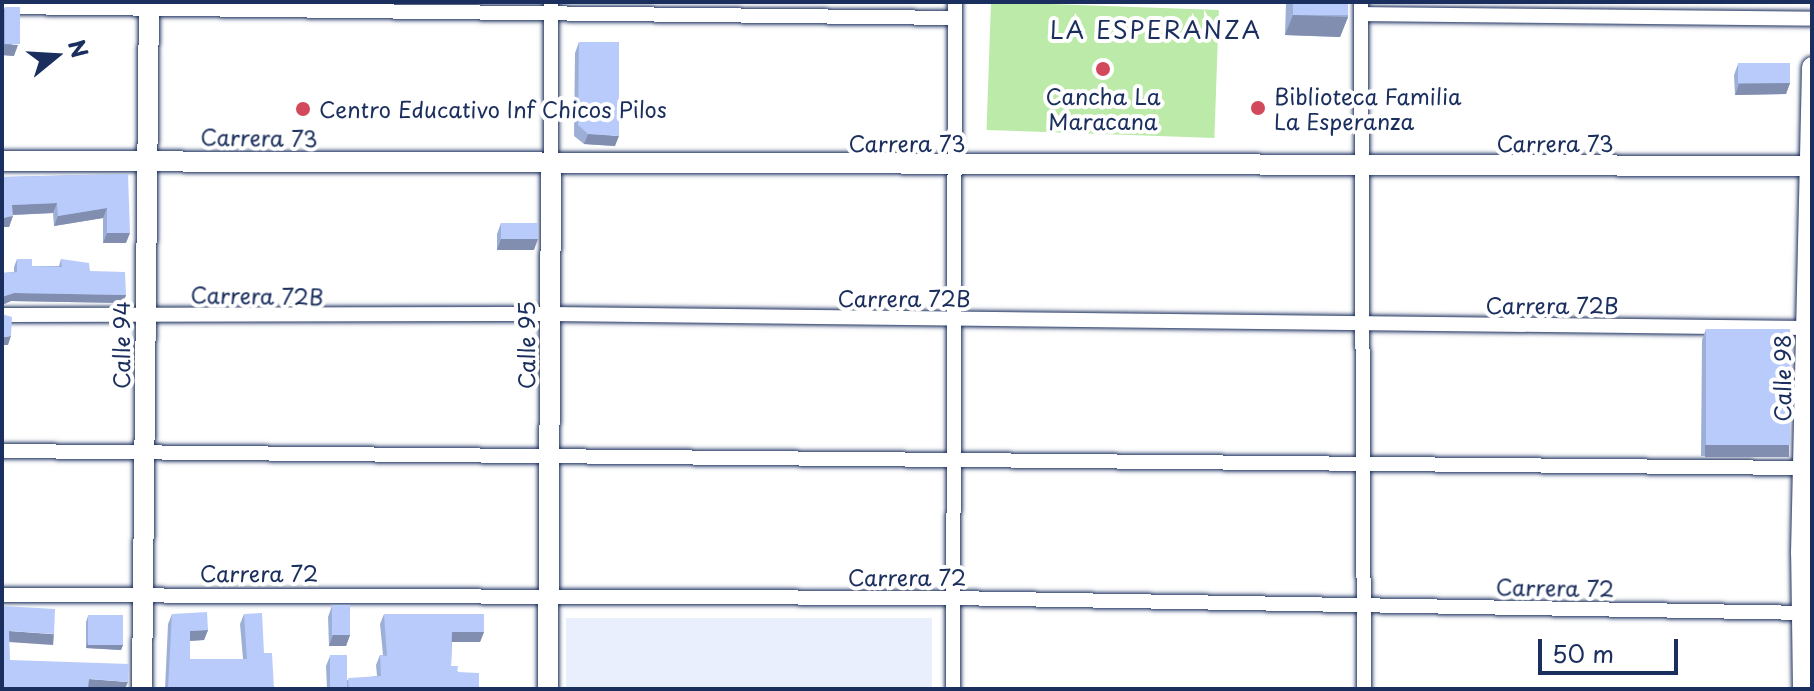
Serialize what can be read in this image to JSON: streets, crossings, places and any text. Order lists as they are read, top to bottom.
{
  "streets": {
    "street": [
      "Carrera 73",
      "Carrera 72B",
      "Calle 94",
      "Calle 95",
      "Calle 98",
      "Carrera 72"
    ]
  },
  "crossings": [
    ["Carrera 73", "Calle 94"],
    ["Carrera 73", "Calle 95"],
    ["Carrera 73", "Calle 98"],
    ["Carrera 72B", "Calle 94"],
    ["Carrera 72B", "Calle 95"],
    ["Carrera 72B", "Calle 98"],
    ["Calle 94", "Carrera 72"],
    ["Calle 95", "Carrera 72"],
    ["Calle 98", "Carrera 72"]
  ],
  "districts": ["LA ESPERANZA"],
  "places": ["Cancha La Maracana", "Biblioteca Familia La Esperanza", "Centro Educativo Inf Chicos Pilos"],
  "scale_bar": "50 m",
  "north": "right"
}
